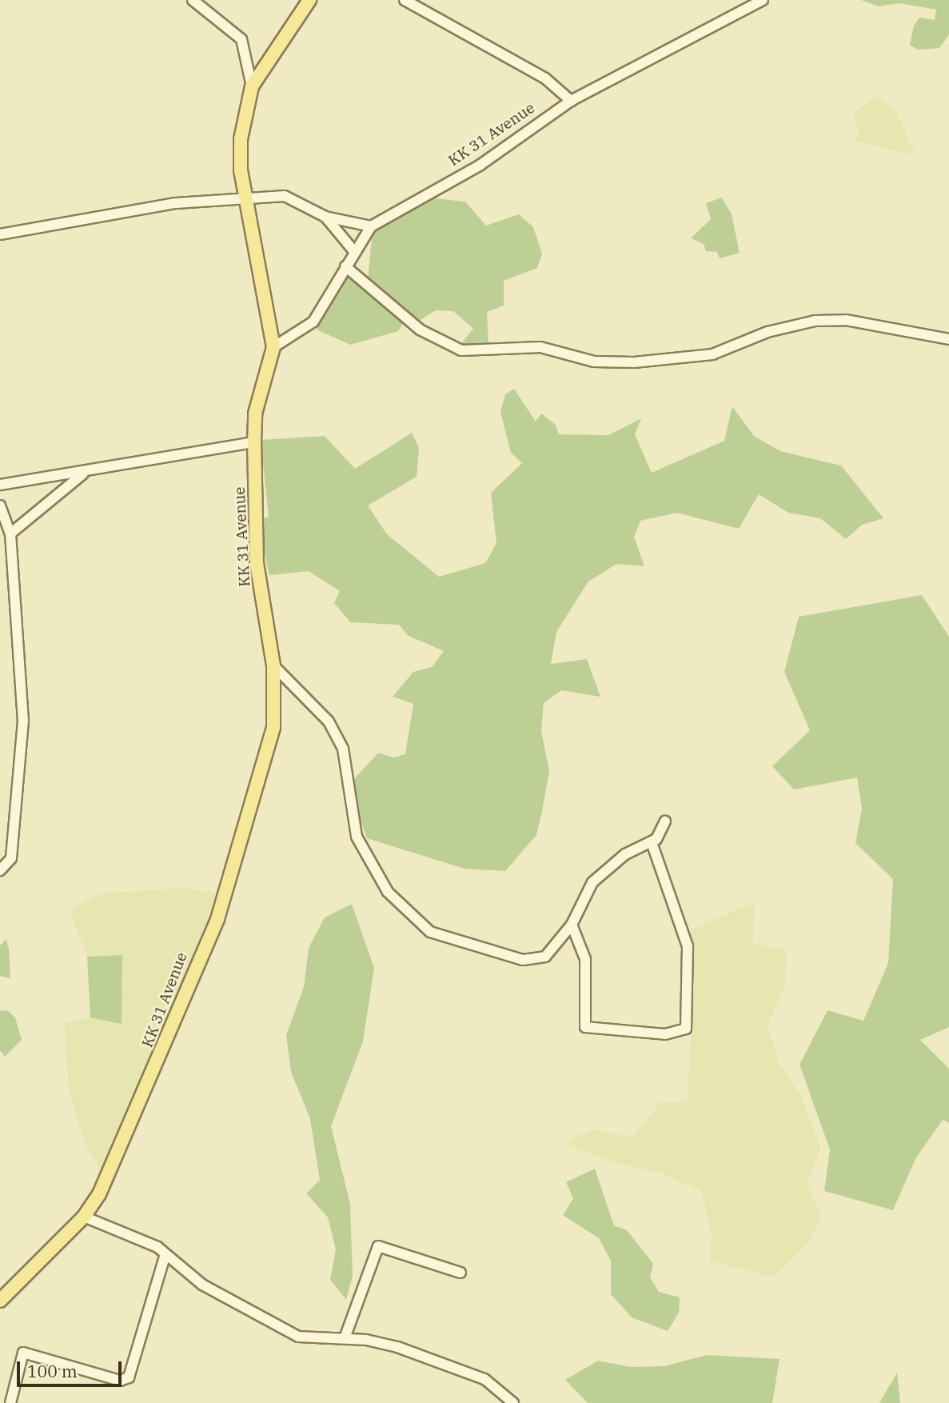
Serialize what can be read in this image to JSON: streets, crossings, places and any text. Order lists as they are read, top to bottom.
{
  "streets": {
    "main road": ["KK 31 Avenue"]
  },
  "scale_bar": "100 m"
}
